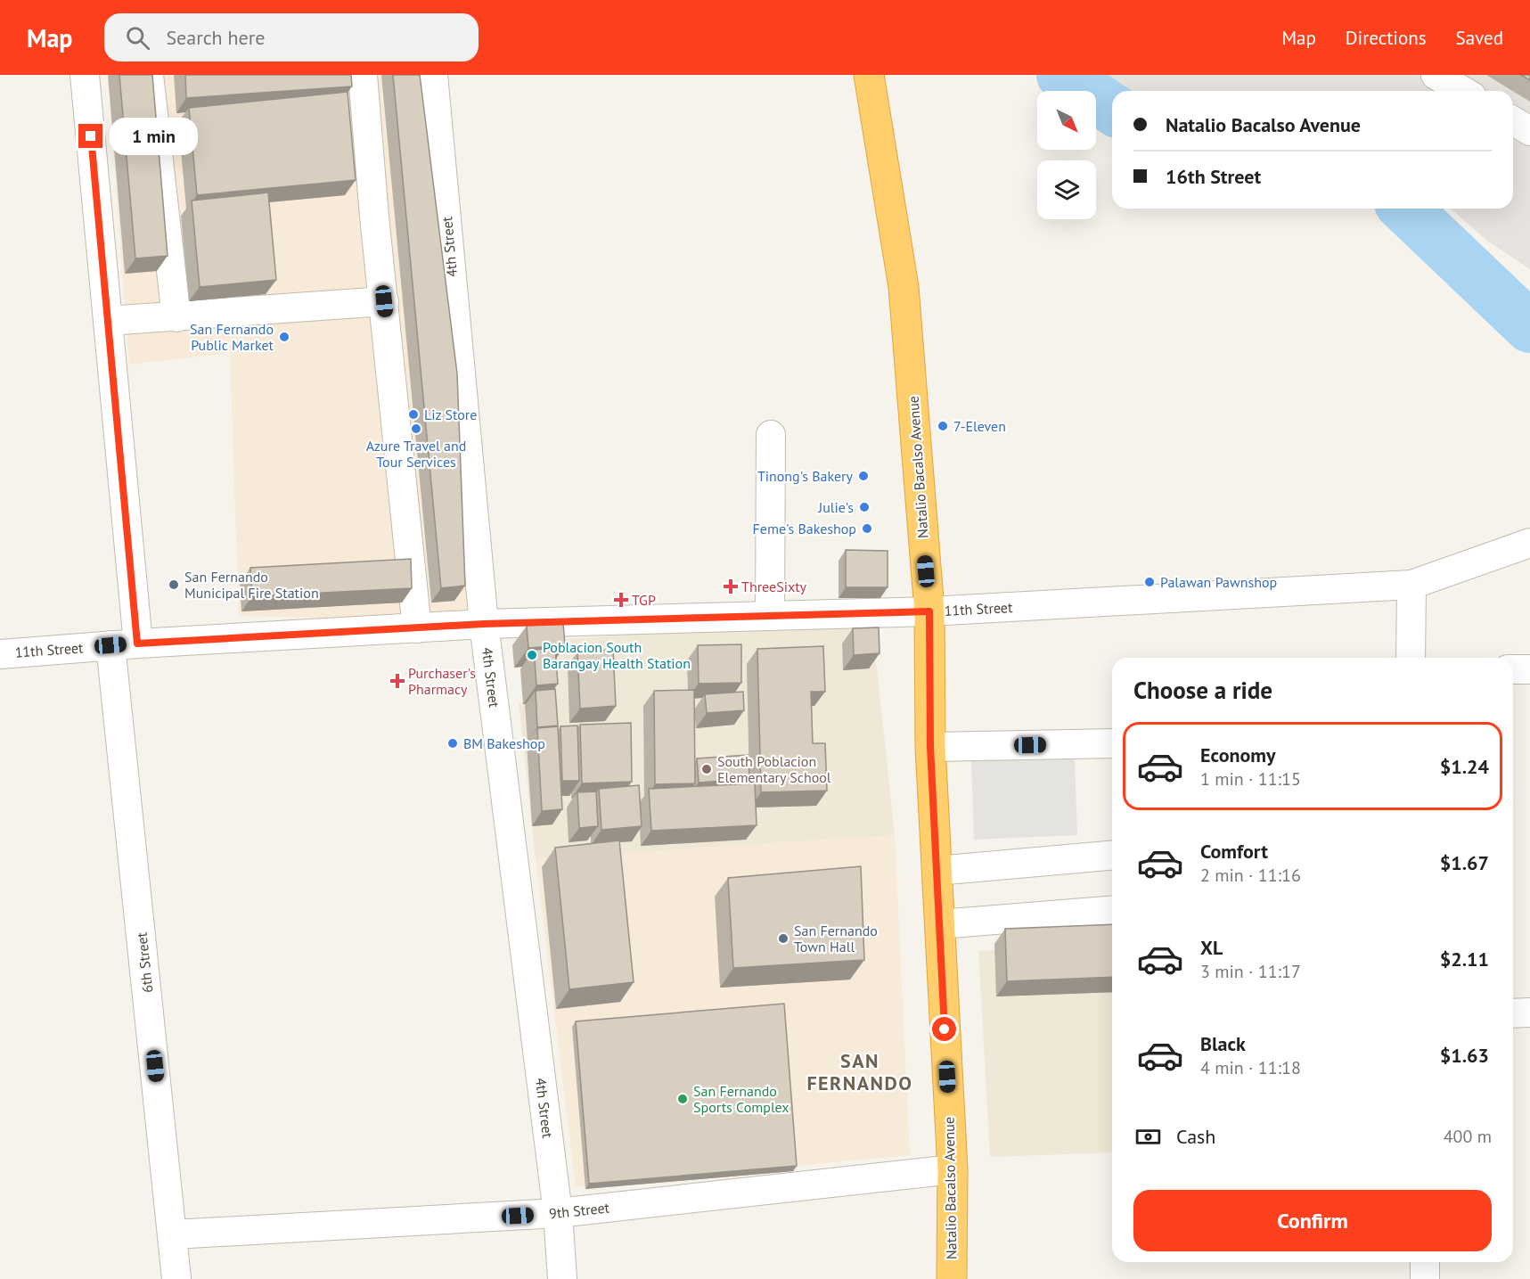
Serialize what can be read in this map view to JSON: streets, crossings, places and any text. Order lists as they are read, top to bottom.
{
  "streets": {
    "highway": ["Natalio Bacalso Avenue"],
    "street": [
      "4th Street",
      "11th Street",
      "6th Street",
      "9th Street"
    ]
  },
  "crossings": [
    ["4th Street", "11th Street"],
    ["4th Street", "9th Street"],
    ["Natalio Bacalso Avenue", "11th Street"],
    ["Natalio Bacalso Avenue", "9th Street"],
    ["11th Street", "6th Street"],
    ["6th Street", "9th Street"]
  ],
  "districts": ["SAN FERNANDO"],
  "places": {
    "other": [
      "San Fernando Public Market",
      "Liz Store",
      "7-Eleven",
      "Azure Travel and Tour Services",
      "Tinong's Bakery",
      "Julie's",
      "Feme's Bakeshop",
      "Palawan Pawnshop",
      "San Fernando Municipal Fire Station",
      "Poblacion South Barangay Health Station",
      "BM Bakeshop",
      "South Poblacion Elementary School",
      "San Fernando Town Hall",
      "San Fernando Sports Complex"
    ],
    "health": ["ThreeSixty", "TGP", "Purchaser's Pharmacy"]
  },
  "north": "bottom right",
  "page": {
    "header": "Map",
    "search": "Search here",
    "nav": ["Map", "Directions", "Saved"],
    "banner": ["Natalio Bacalso Avenue", "16th Street"],
    "bubble": "1 min",
    "heading": "Choose a ride",
    "list": [
      {
        "name": "Economy",
        "note": "1 min · 11:15",
        "value": "$1.24"
      },
      {
        "name": "Comfort",
        "note": "2 min · 11:16",
        "value": "$1.67"
      },
      {
        "name": "XL",
        "note": "3 min · 11:17",
        "value": "$2.11"
      },
      {
        "name": "Black",
        "note": "4 min · 11:18",
        "value": "$1.63"
      }
    ],
    "pay": ["Cash", "400 m"],
    "buttons": "Confirm"
  }
}
